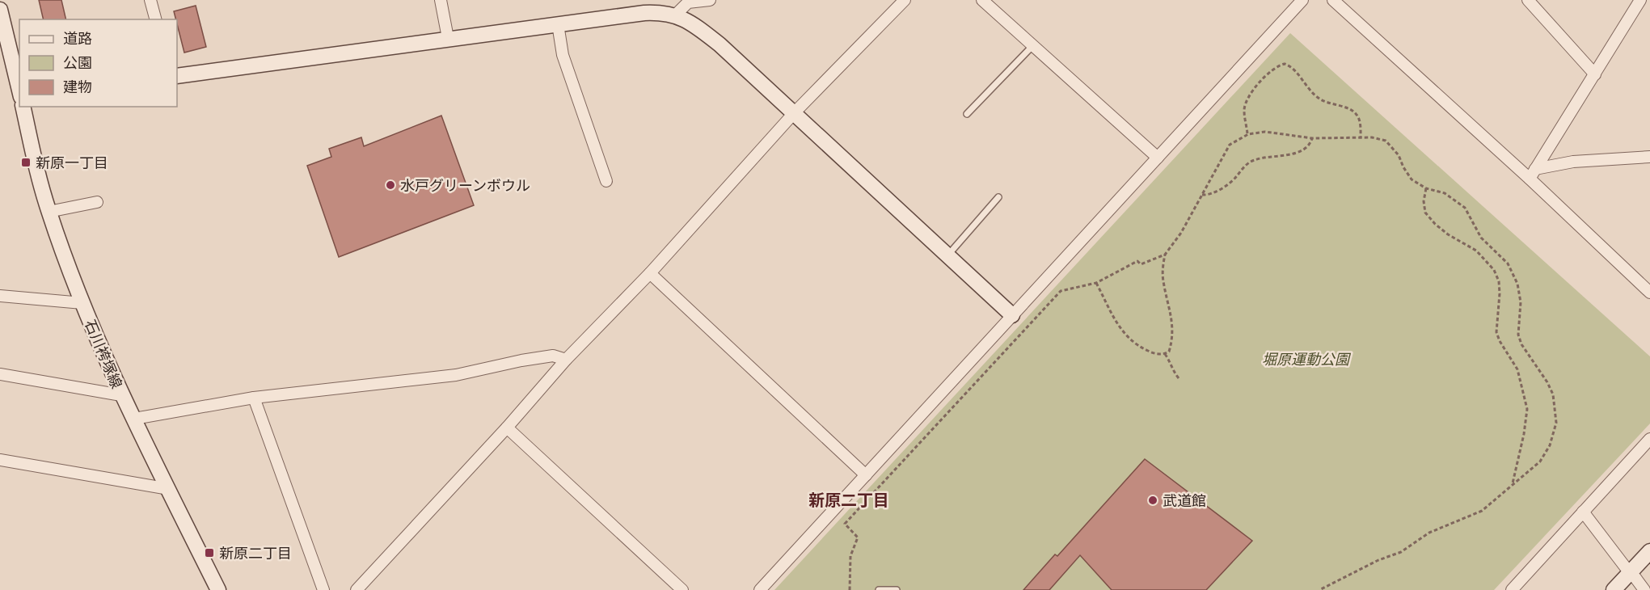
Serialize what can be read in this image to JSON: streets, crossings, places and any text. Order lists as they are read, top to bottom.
{
  "streets": {
    "street": ["石川袴塚線"]
  },
  "districts": ["新原二丁目"],
  "parks": ["堀原運動公園"],
  "places": {
    "transit": ["新原一丁目", "新原二丁目"],
    "other": ["水戸グリーンボウル", "武道館"]
  },
  "legend": ["道路", "公園", "建物"]
}
